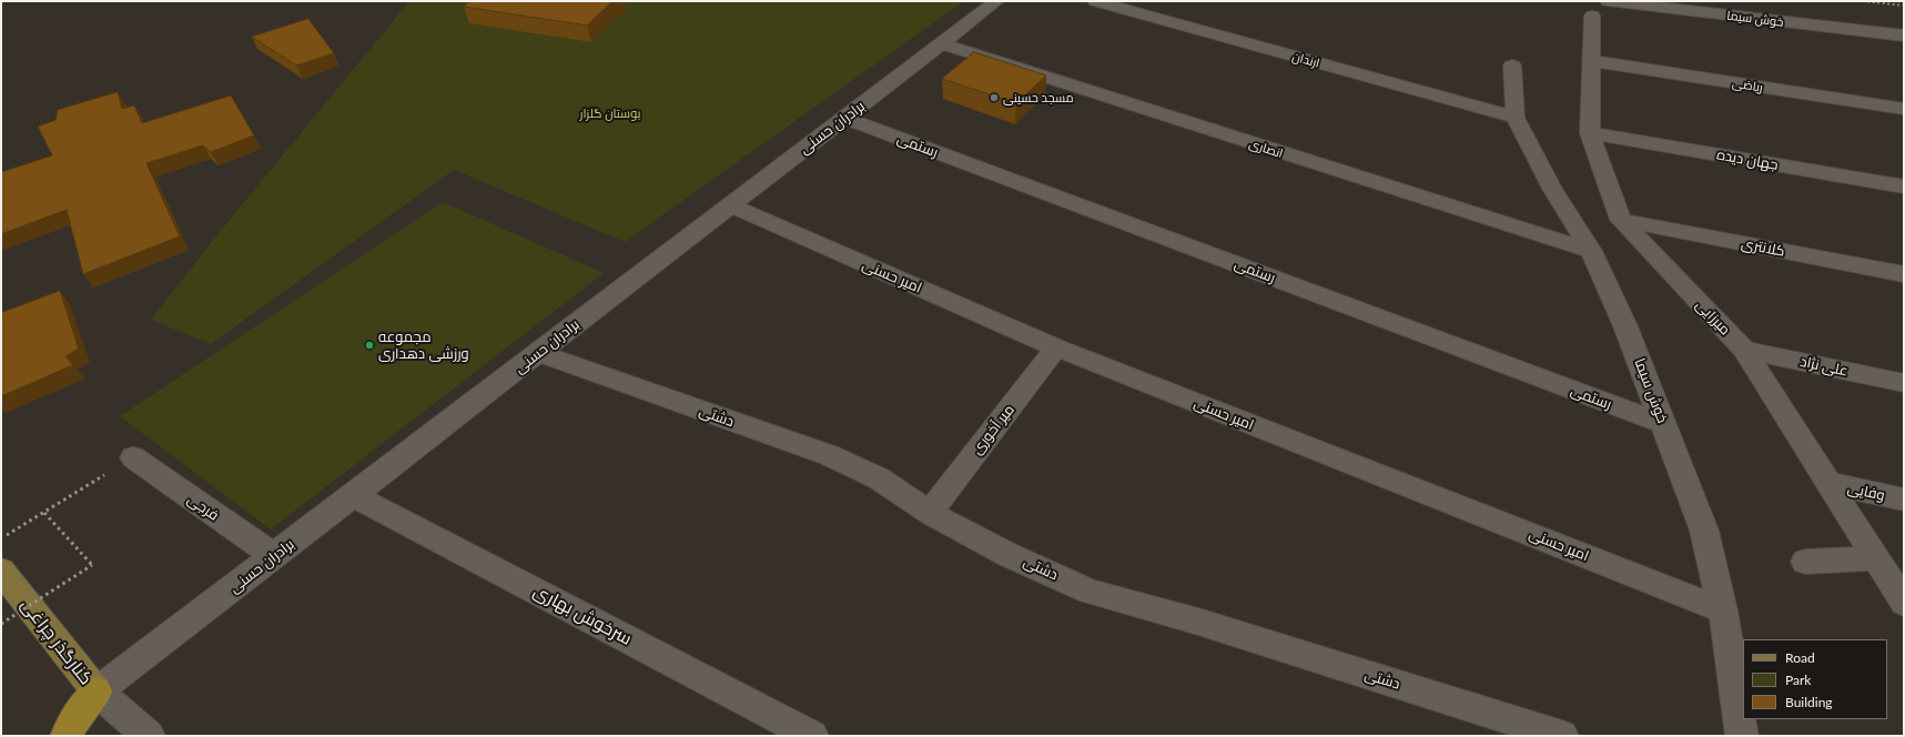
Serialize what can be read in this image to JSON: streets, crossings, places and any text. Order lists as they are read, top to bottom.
{
  "streets": {
    "main road": ["کنارگذر چراغی"],
    "street": [
      "خوش سیما",
      "ارندان",
      "ریاضی",
      "برادران حسنی",
      "رستمی",
      "انصاری",
      "جهان دیده",
      "کلانتری",
      "امیر حسنی",
      "میرزایی",
      "علی نژاد",
      "دشتی",
      "میر آخوری",
      "وفایی",
      "فرجی",
      "سرخوش بهاری"
    ]
  },
  "crossings": [
    ["خوش سیما", "ارندان"],
    ["خوش سیما", "رستمی"],
    ["خوش سیما", "انصاری"],
    ["خوش سیما", "امیر حسنی"],
    ["ریاضی", "میرزایی"],
    ["برادران حسنی", "رستمی"],
    ["برادران حسنی", "انصاری"],
    ["برادران حسنی", "امیر حسنی"],
    ["برادران حسنی", "دشتی"],
    ["برادران حسنی", "فرجی"],
    ["برادران حسنی", "سرخوش بهاری"],
    ["برادران حسنی", "کنارگذر چراغی"],
    ["جهان دیده", "میرزایی"],
    ["کلانتری", "میرزایی"],
    ["امیر حسنی", "میر آخوری"],
    ["میرزایی", "علی نژاد"],
    ["میرزایی", "وفایی"],
    ["دشتی", "میر آخوری"]
  ],
  "parks": ["بوستان گلزار"],
  "places": ["مسجد حسینی", "مجموعه ورزشی دهداری"],
  "legend": ["Road", "Park", "Building"]
}
